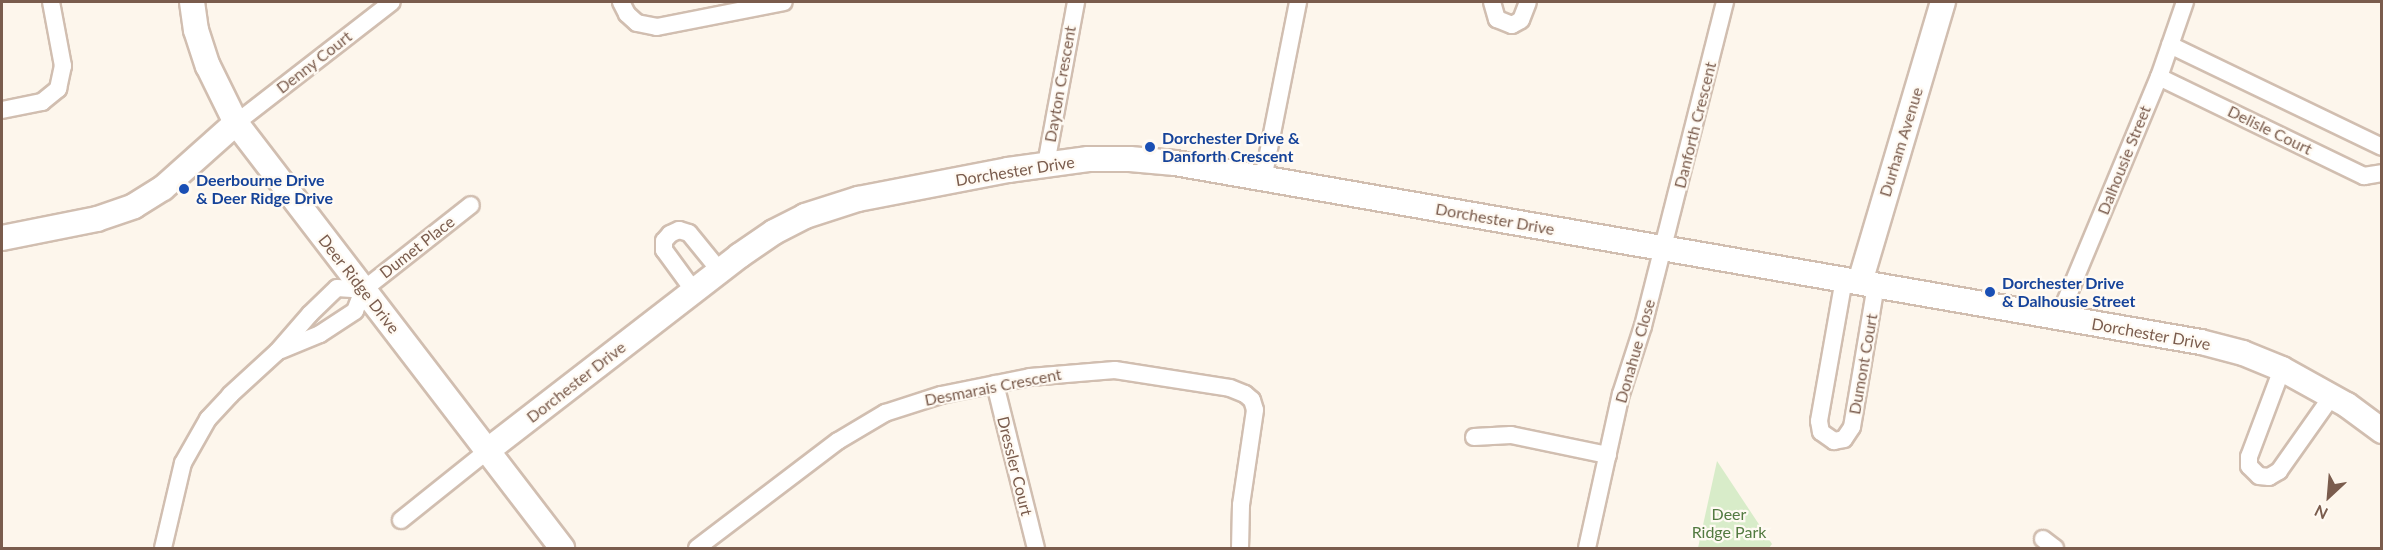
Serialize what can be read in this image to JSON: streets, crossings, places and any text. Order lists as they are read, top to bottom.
{
  "streets": {
    "street": [
      "Denny Court",
      "Dayton Crescent",
      "Danforth Crescent",
      "Delisle Court",
      "Durham Avenue",
      "Dalhousie Street",
      "Dorchester Drive",
      "Dumet Place",
      "Deer Ridge Drive",
      "Donahue Close",
      "Dumont Court",
      "Desmarais Crescent",
      "Dressler Court"
    ]
  },
  "crossings": [
    ["Denny Court", "Deer Ridge Drive"],
    ["Dayton Crescent", "Dorchester Drive"],
    ["Danforth Crescent", "Dorchester Drive"],
    ["Danforth Crescent", "Donahue Close"],
    ["Delisle Court", "Dalhousie Street"],
    ["Durham Avenue", "Dorchester Drive"],
    ["Durham Avenue", "Dumont Court"],
    ["Dalhousie Street", "Dorchester Drive"],
    ["Dorchester Drive", "Deer Ridge Drive"],
    ["Dorchester Drive", "Donahue Close"],
    ["Dorchester Drive", "Dumont Court"],
    ["Dumet Place", "Deer Ridge Drive"],
    ["Desmarais Crescent", "Dressler Court"]
  ],
  "parks": ["Deer Ridge Park"],
  "places": ["Dorchester Drive & Danforth Crescent", "Deerbourne Drive & Deer Ridge Drive", "Dorchester Drive & Dalhousie Street"],
  "north": "bottom left"
}
